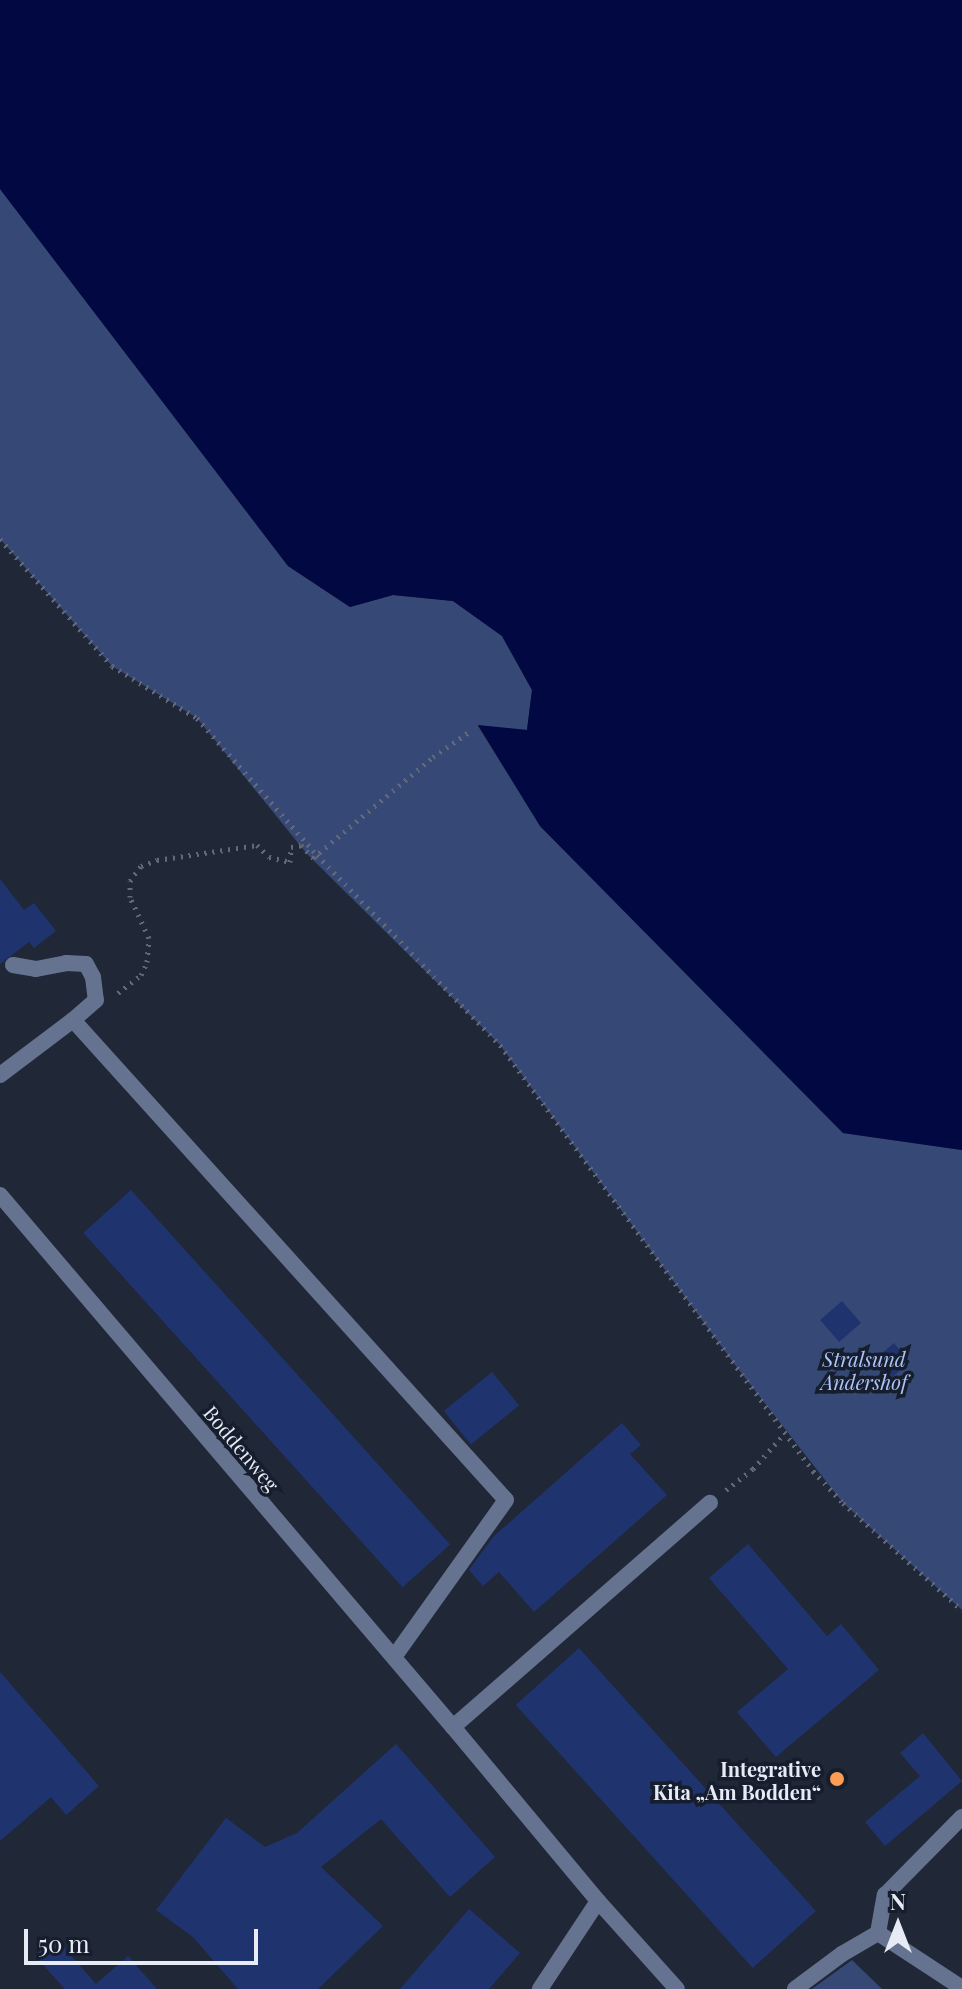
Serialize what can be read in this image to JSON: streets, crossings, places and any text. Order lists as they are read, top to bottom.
{
  "streets": {
    "street": ["Boddenweg"]
  },
  "parks": ["Stralsund Andershof"],
  "places": ["Integrative Kita „Am Bodden“"],
  "scale_bar": "50 m",
  "north": "top"
}
